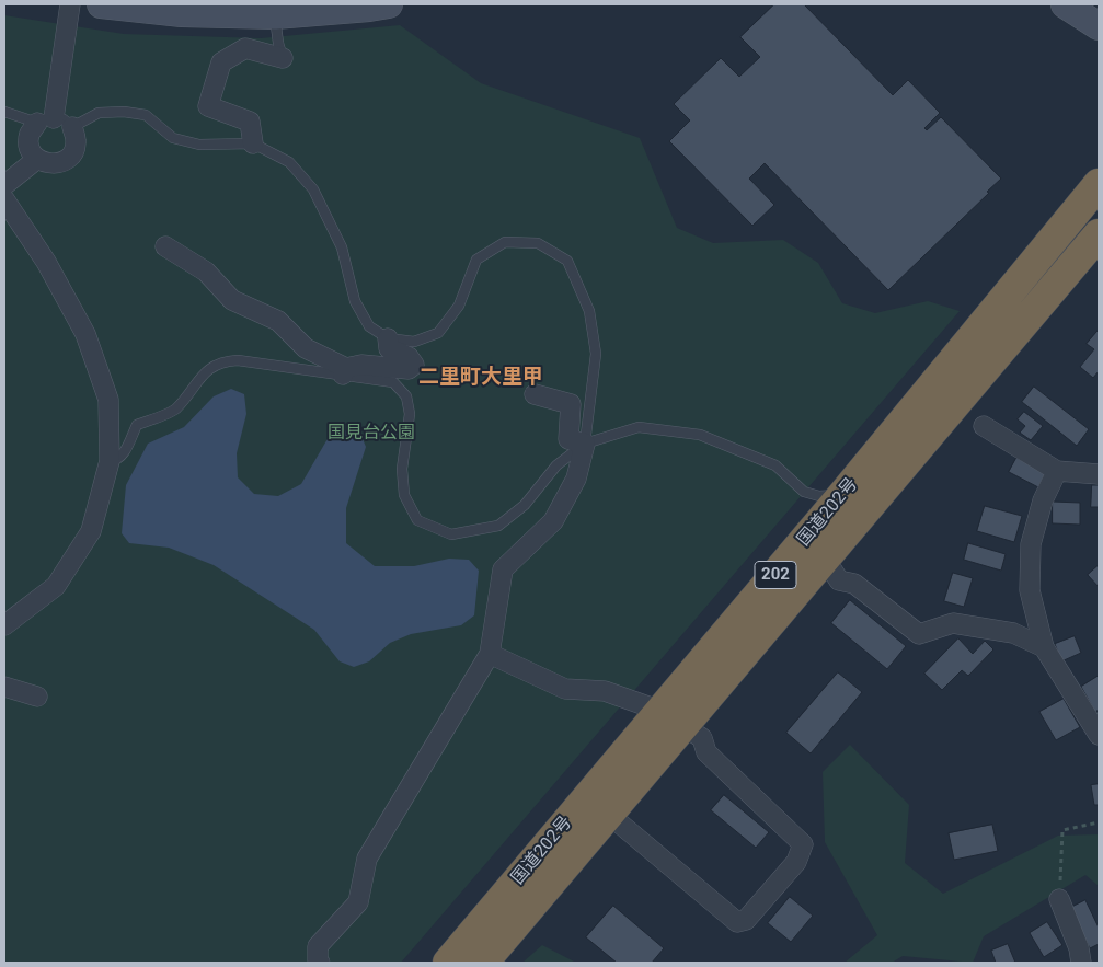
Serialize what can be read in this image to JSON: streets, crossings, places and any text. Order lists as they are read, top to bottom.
{
  "streets": {
    "highway": ["国道202号", "202"]
  },
  "districts": ["二里町大里甲"],
  "parks": ["国見台公園"]
}
